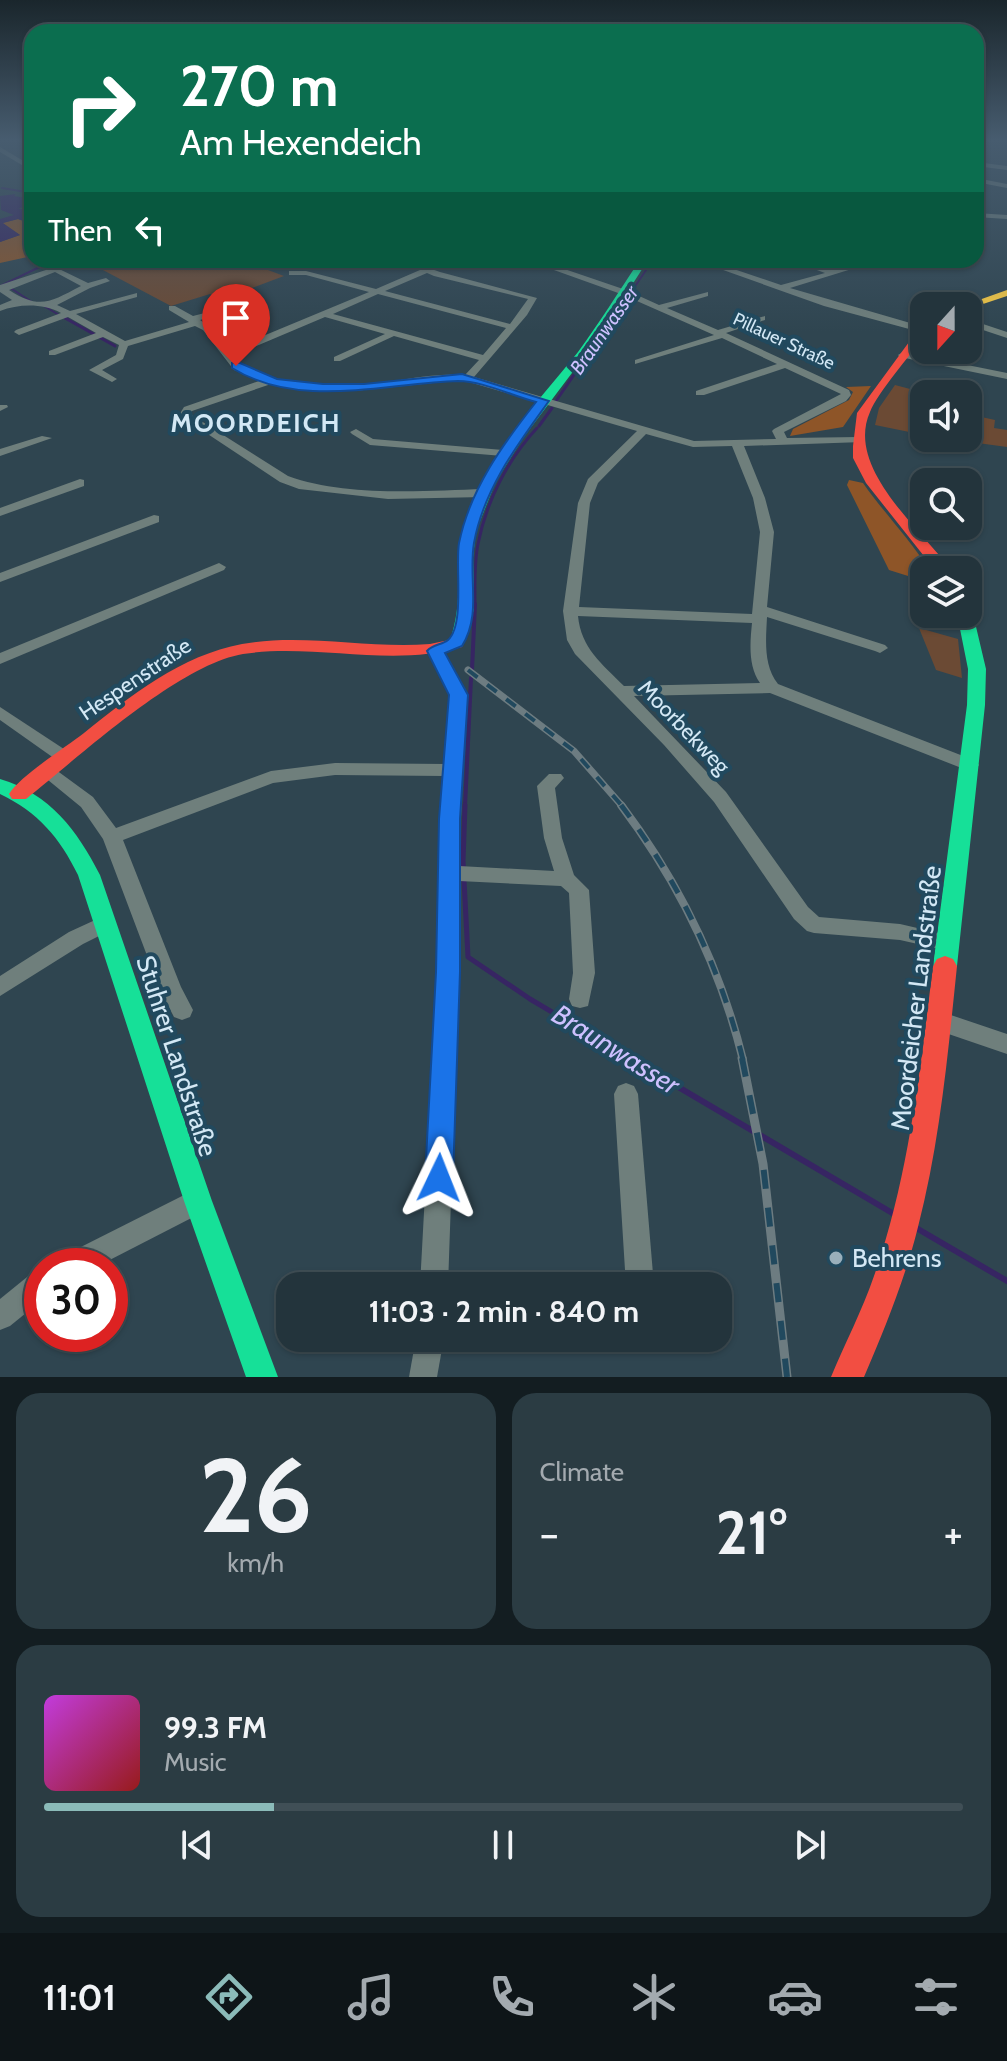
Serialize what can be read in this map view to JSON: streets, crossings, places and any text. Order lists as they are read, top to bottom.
{
  "streets": {
    "main road": ["Hespenstraße", "Moordeicher Landstraße", "Stuhrer Landstraße"],
    "street": ["Pillauer Straße", "Moorbekweg"]
  },
  "crossings": [
    ["Hespenstraße", "Stuhrer Landstraße"],
    ["Moorbekweg", "Moordeicher Landstraße"]
  ],
  "districts": ["MOORDEICH"],
  "water": ["Braunwasser"],
  "places": ["Behrens"],
  "north": "bottom",
  "page": {
    "turn": ["270 m", "Am Hexendeich"],
    "then": "Then",
    "limit": "30",
    "trip": "11:03 · 2 min · 840 m",
    "tile": [
      ["26", "km/h"],
      "Climate"
    ],
    "heat": ["−", "21°", "+"],
    "song": ["99.3 FM", "Music"],
    "tabs": "11:01"
  }
}
